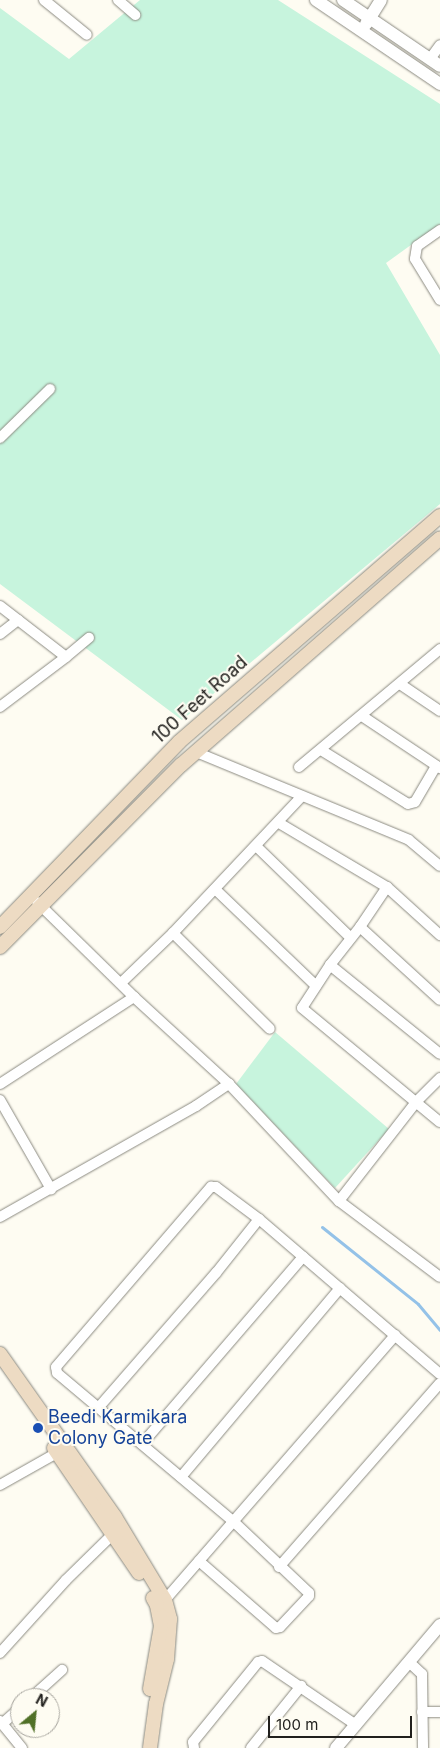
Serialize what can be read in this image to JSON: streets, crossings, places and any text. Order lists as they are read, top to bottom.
{
  "streets": {
    "main road": ["100 Feet Road"]
  },
  "places": ["Beedi Karmikara Colony Gate"],
  "scale_bar": "100 m",
  "north": "top right"
}
